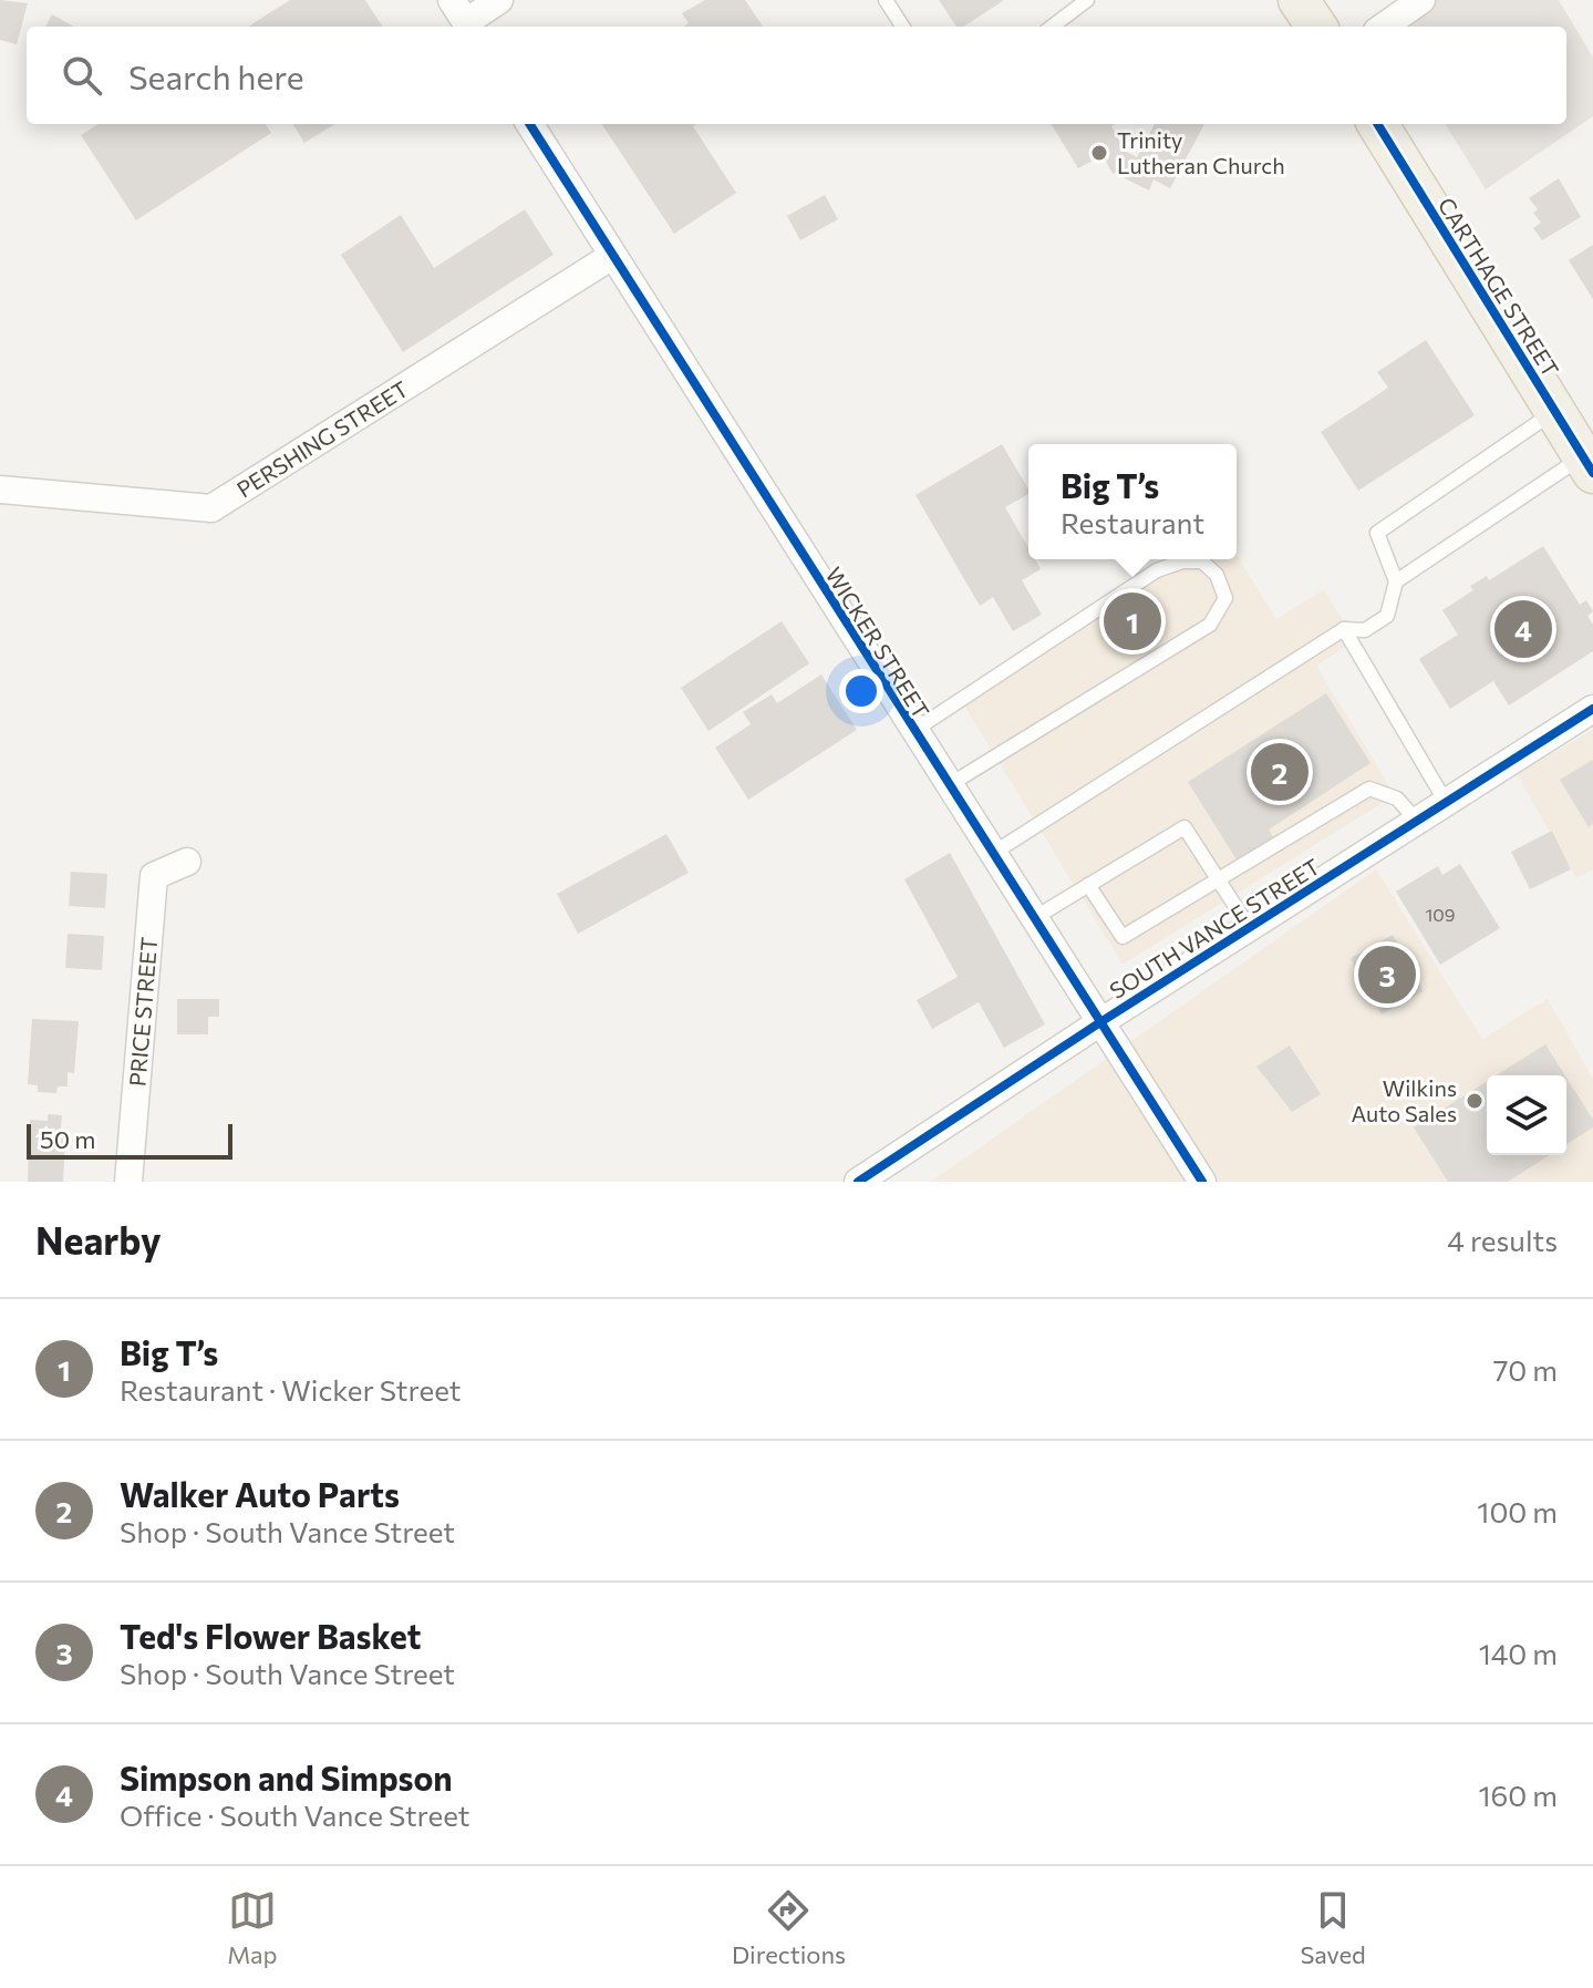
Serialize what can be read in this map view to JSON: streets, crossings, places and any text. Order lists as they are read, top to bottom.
{
  "streets": {
    "main road": ["CARTHAGE STREET"],
    "street": [
      "PERSHING STREET",
      "WICKER STREET",
      "SOUTH VANCE STREET",
      "PRICE STREET"
    ]
  },
  "crossings": [
    ["PERSHING STREET", "WICKER STREET"],
    ["WICKER STREET", "SOUTH VANCE STREET"]
  ],
  "places": ["Trinity Lutheran Church", "Wilkins Auto Sales"],
  "house_numbers": ["109"],
  "scale_bar": "50 m",
  "page": {
    "search": "Search here",
    "popup": ["Big T’s", "Restaurant"],
    "pins": [
      "1",
      "4",
      "2",
      "3"
    ],
    "scale": "50 m",
    "heading": ["Nearby", "4 results"],
    "list": [
      {
        "mark": "1",
        "name": "Big T’s",
        "note": "Restaurant · Wicker Street",
        "value": "70 m"
      },
      {
        "mark": "2",
        "name": "Walker Auto Parts",
        "note": "Shop · South Vance Street",
        "value": "100 m"
      },
      {
        "mark": "3",
        "name": "Ted's Flower Basket",
        "note": "Shop · South Vance Street",
        "value": "140 m"
      },
      {
        "mark": "4",
        "name": "Simpson and Simpson",
        "note": "Office · South Vance Street",
        "value": "160 m"
      }
    ],
    "nav": ["Map", "Directions", "Saved"]
  }
}
